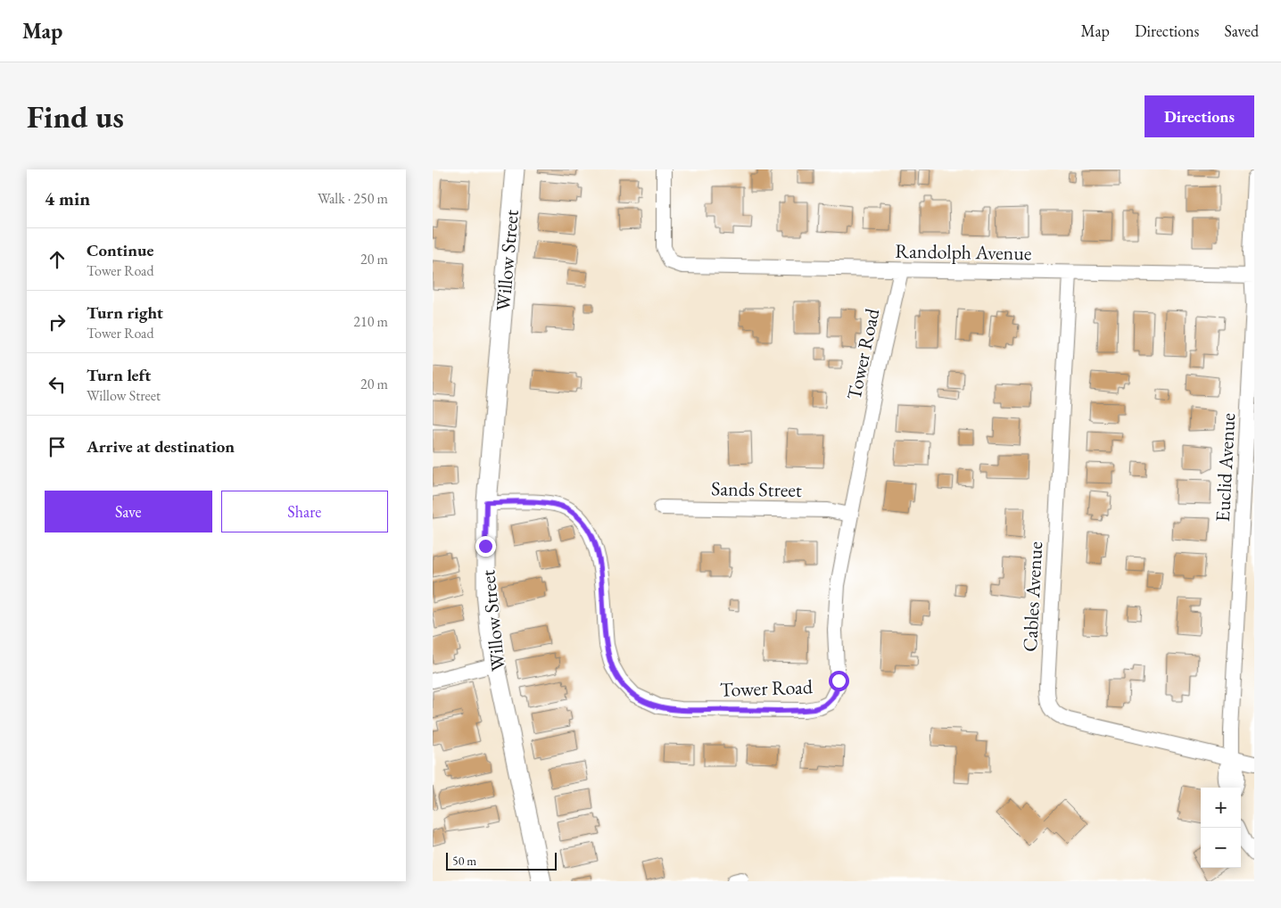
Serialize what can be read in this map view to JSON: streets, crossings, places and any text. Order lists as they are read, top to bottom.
{
  "streets": {
    "street": [
      "Randolph Avenue",
      "Willow Street",
      "Tower Road",
      "Euclid Avenue",
      "Sands Street",
      "Cables Avenue"
    ]
  },
  "crossings": [
    ["Randolph Avenue", "Tower Road"],
    ["Randolph Avenue", "Euclid Avenue"],
    ["Randolph Avenue", "Cables Avenue"],
    ["Willow Street", "Tower Road"],
    ["Tower Road", "Sands Street"],
    ["Euclid Avenue", "Cables Avenue"]
  ],
  "scale_bar": "50 m",
  "page": {
    "header": "Map",
    "nav": ["Map", "Directions", "Saved"],
    "buttons": [
      "Directions",
      ["Save", "Share"]
    ],
    "title": "Find us",
    "heading": ["4 min", "Walk · 250 m"],
    "list": [
      ["Continue", "Tower Road", "20 m"],
      ["Turn right", "Tower Road", "210 m"],
      ["Turn left", "Willow Street", "20 m"],
      "Arrive at destination"
    ],
    "map_buttons": ["+", "−"],
    "scale": "50 m"
  }
}
